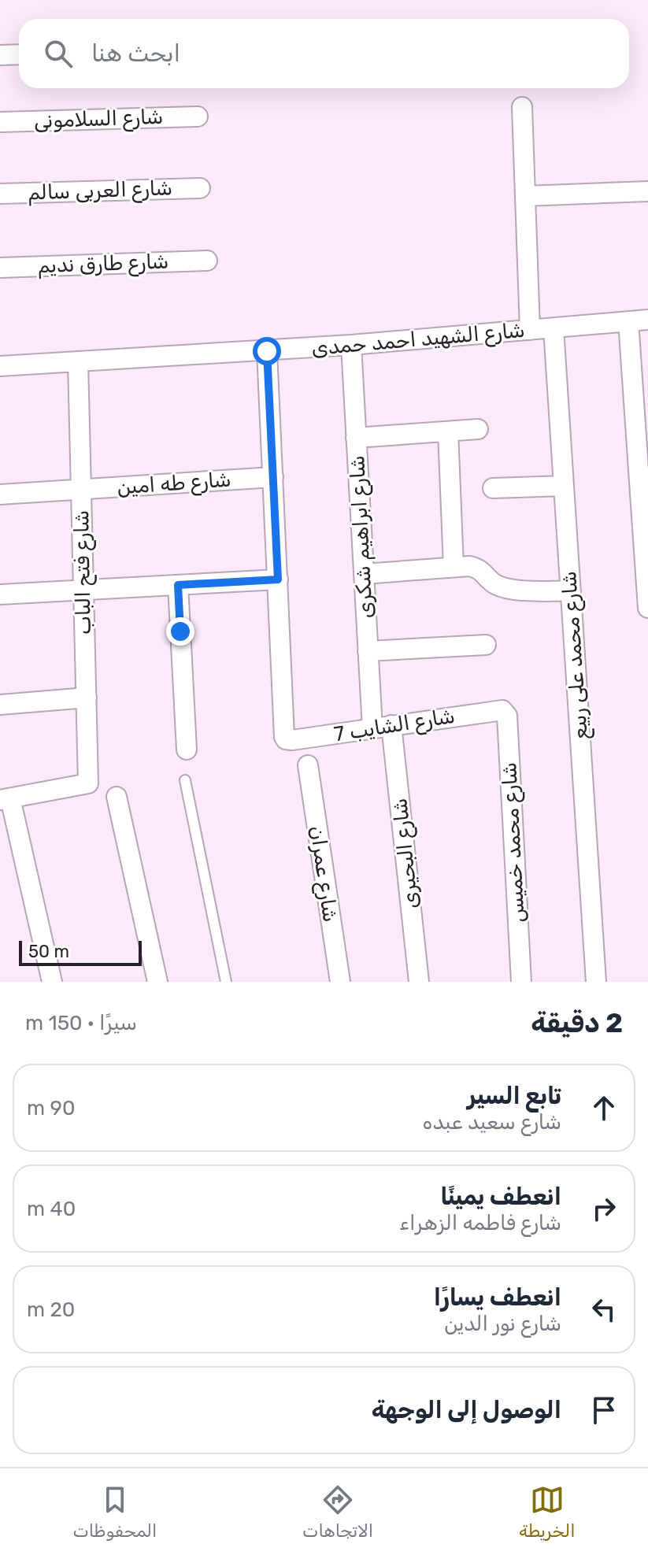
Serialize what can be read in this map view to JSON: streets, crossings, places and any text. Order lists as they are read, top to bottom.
{
  "streets": {
    "street": [
      "شارع السلامونى",
      "شارع العربى سالم",
      "شارع طارق نديم",
      "شارع الشهيد احمد حمدى",
      "شارع طه امين",
      "شارع ابراهيم شكرى",
      "شارع فتح الباب",
      "شارع محمد على ربيع",
      "شارع الشايب 7",
      "شارع محمد خميس",
      "شارع البحيرى",
      "شارع عمران"
    ]
  },
  "crossings": [
    ["شارع الشهيد احمد حمدى", "شارع ابراهيم شكرى"],
    ["شارع الشهيد احمد حمدى", "شارع فتح الباب"],
    ["شارع الشهيد احمد حمدى", "شارع محمد على ربيع"],
    ["شارع طه امين", "شارع فتح الباب"],
    ["شارع ابراهيم شكرى", "شارع الشايب 7"],
    ["شارع الشايب 7", "شارع محمد خميس"],
    ["شارع الشايب 7", "شارع البحيرى"]
  ],
  "scale_bar": "50 m",
  "page": {
    "search": "ابحث هنا",
    "scale": "50 m",
    "heading": ["2 دقيقة", "سيرًا · 150 m"],
    "list": [
      ["تابع السير", "شارع سعيد عبده", "90 m"],
      ["انعطف يمينًا", "شارع فاطمه الزهراء", "40 m"],
      ["انعطف يسارًا", "شارع نور الدين", "20 m"],
      "الوصول إلى الوجهة"
    ],
    "nav": ["الخريطة", "الاتجاهات", "المحفوظات"]
  }
}
